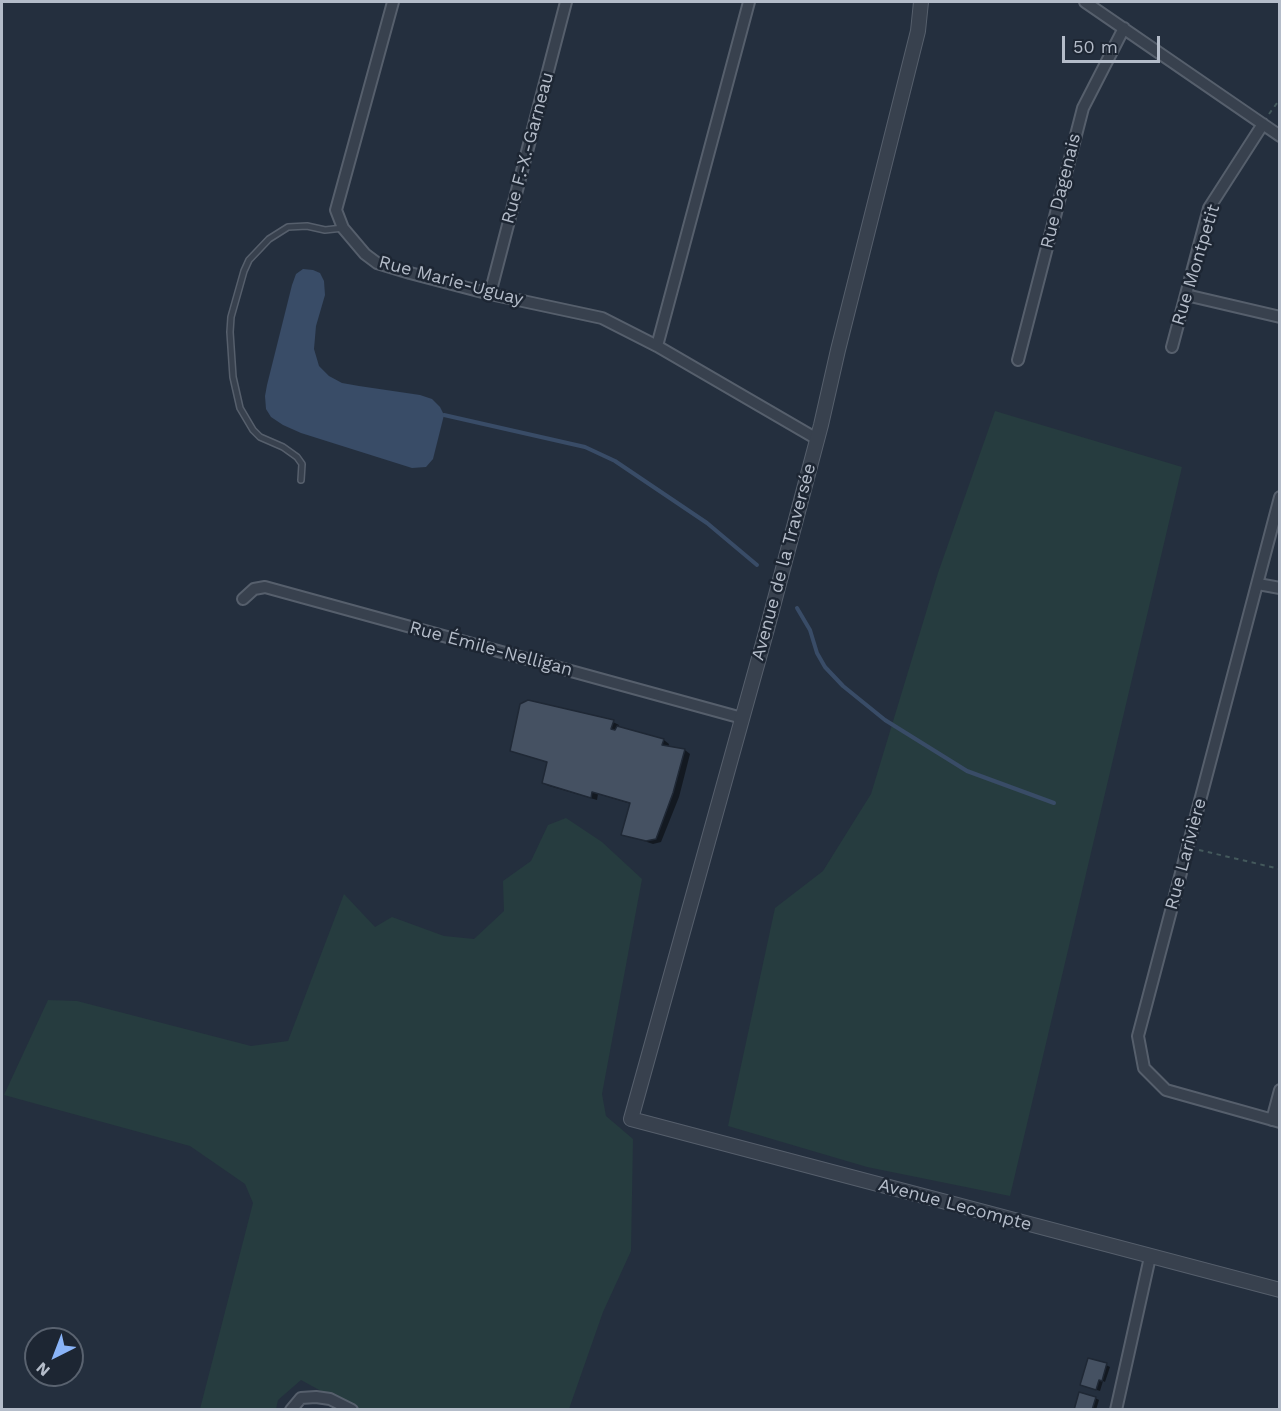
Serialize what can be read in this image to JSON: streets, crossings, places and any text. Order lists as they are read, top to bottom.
{
  "streets": {
    "street": [
      "Rue F.-X.-Garneau",
      "Rue Dagenais",
      "Rue Montpetit",
      "Rue Marie-Uguay",
      "Avenue de la Traversée",
      "Rue Émile-Nelligan",
      "Rue Larivière",
      "Avenue Lecompte"
    ]
  },
  "crossings": [
    ["Rue F.-X.-Garneau", "Rue Marie-Uguay"],
    ["Rue Marie-Uguay", "Avenue de la Traversée"],
    ["Avenue de la Traversée", "Rue Émile-Nelligan"],
    ["Avenue de la Traversée", "Avenue Lecompte"]
  ],
  "scale_bar": "50 m",
  "north": "bottom left"
}
